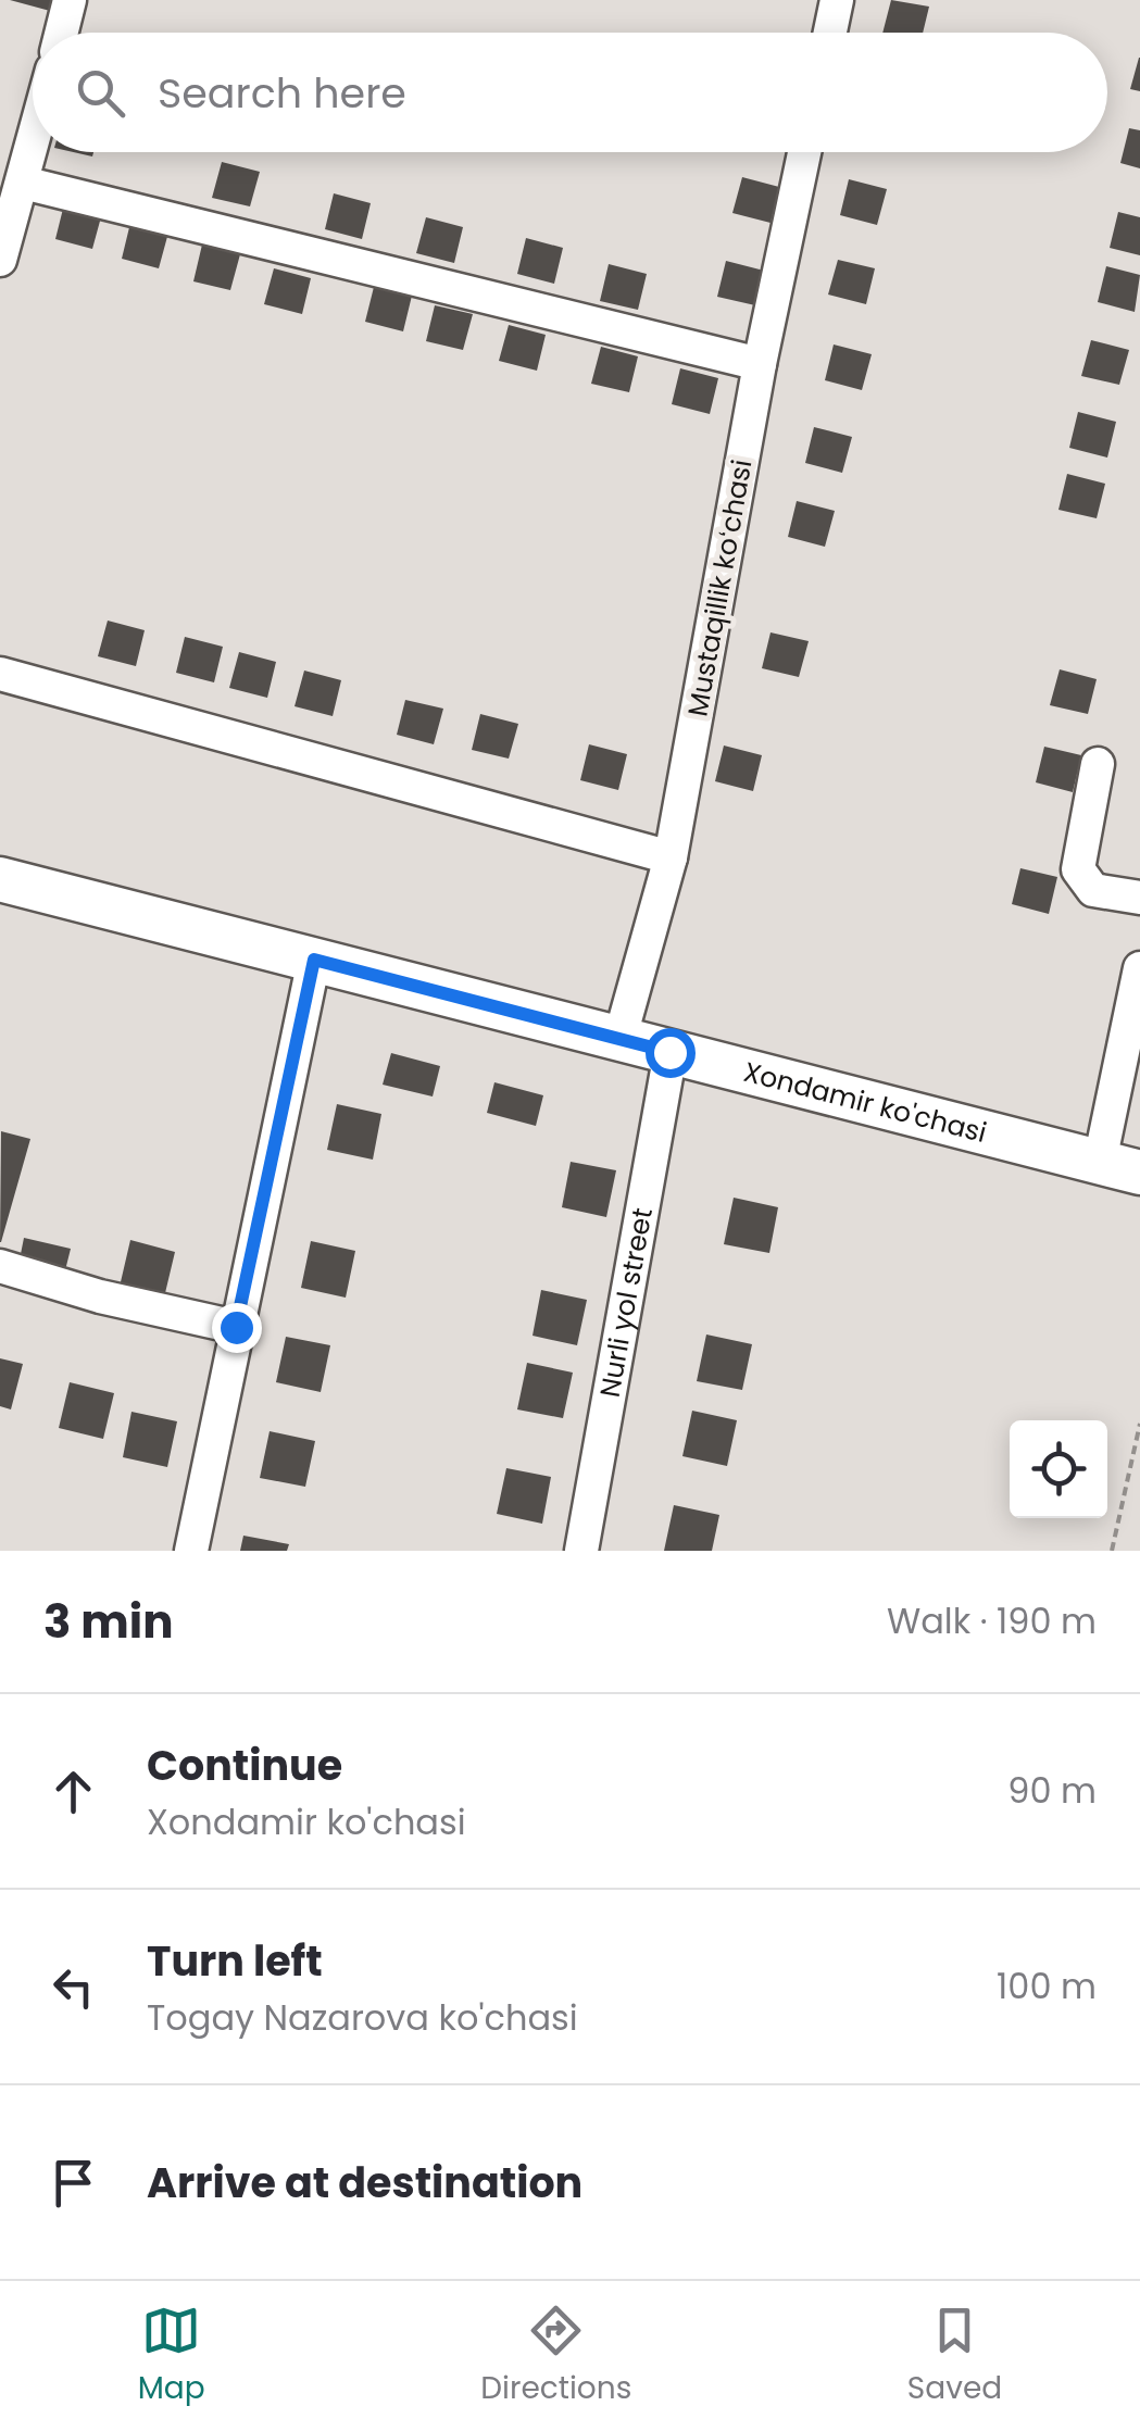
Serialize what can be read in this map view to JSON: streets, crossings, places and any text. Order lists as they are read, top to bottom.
{
  "streets": {
    "main road": ["Xondamir ko'chasi"],
    "street": ["Mustaqillik koʻchasi", "Nurli yol street"]
  },
  "crossings": [
    ["Mustaqillik koʻchasi", "Xondamir ko'chasi"],
    ["Xondamir ko'chasi", "Nurli yol street"]
  ],
  "page": {
    "search": "Search here",
    "heading": ["3 min", "Walk · 190 m"],
    "list": [
      ["Continue", "Xondamir ko'chasi", "90 m"],
      ["Turn left", "Togay Nazarova ko'chasi", "100 m"],
      "Arrive at destination"
    ],
    "nav": ["Map", "Directions", "Saved"]
  }
}
